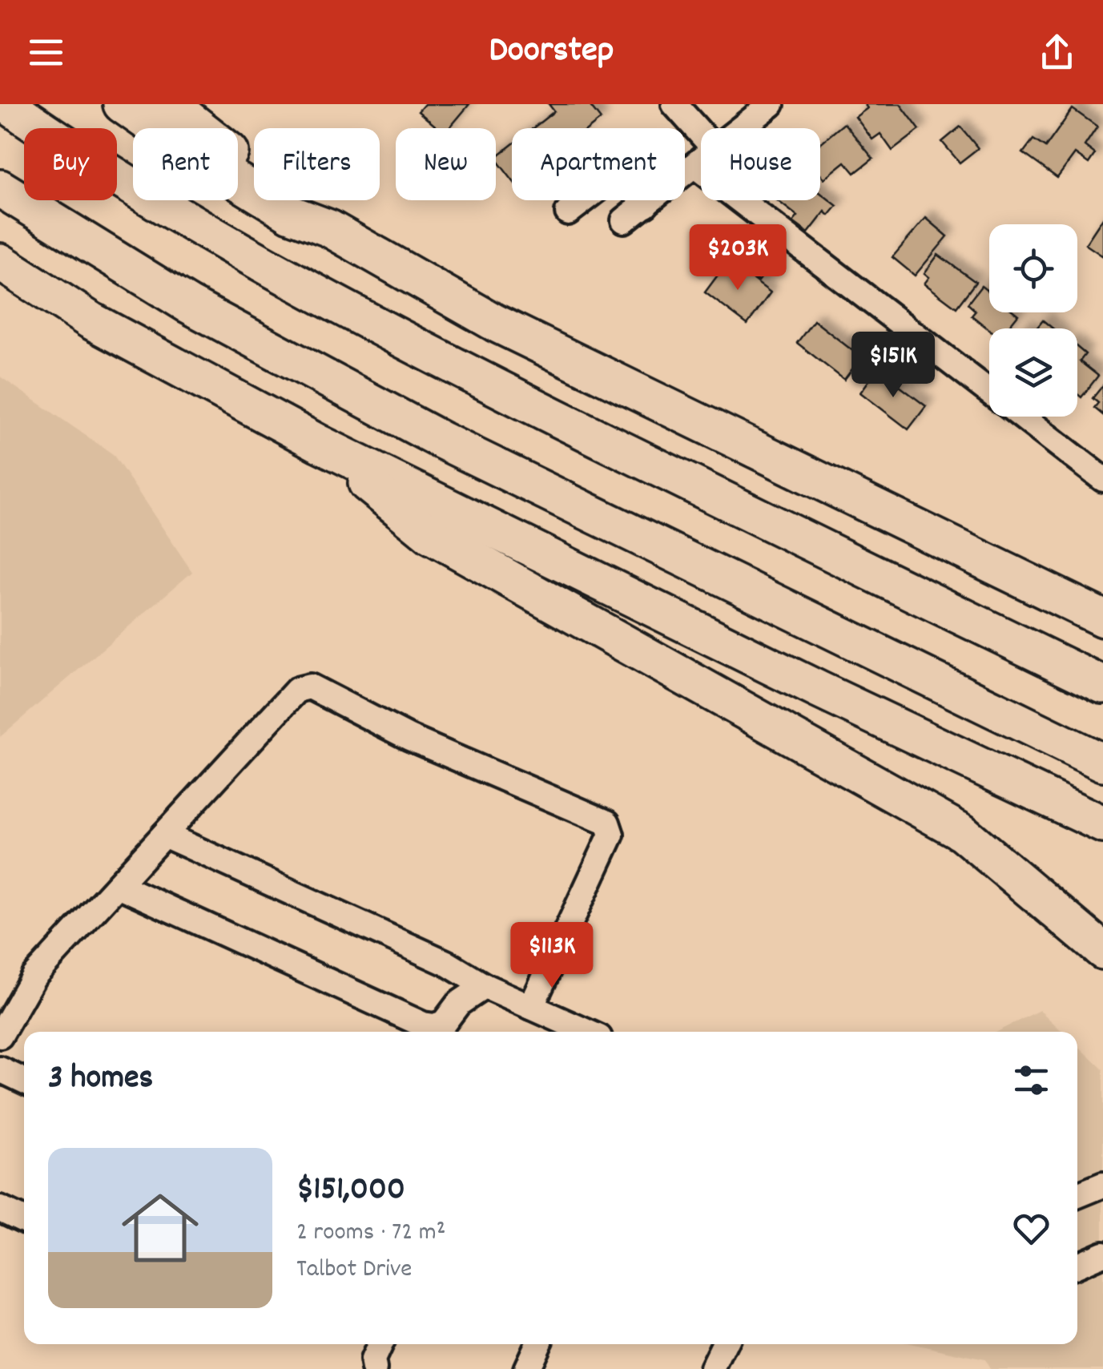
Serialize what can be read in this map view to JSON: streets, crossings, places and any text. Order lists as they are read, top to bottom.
{
  "page": {
    "header": "Doorstep",
    "chip": [
      "Buy",
      "Rent",
      "Filters",
      "New",
      "Apartment",
      "House"
    ],
    "price": ["$203K", "$151K", "$113K"],
    "heading": "3 homes",
    "list": [
      {
        "name": "$151,000",
        "note": "2 rooms · 72 m² · Talbot Drive"
      }
    ]
  }
}
